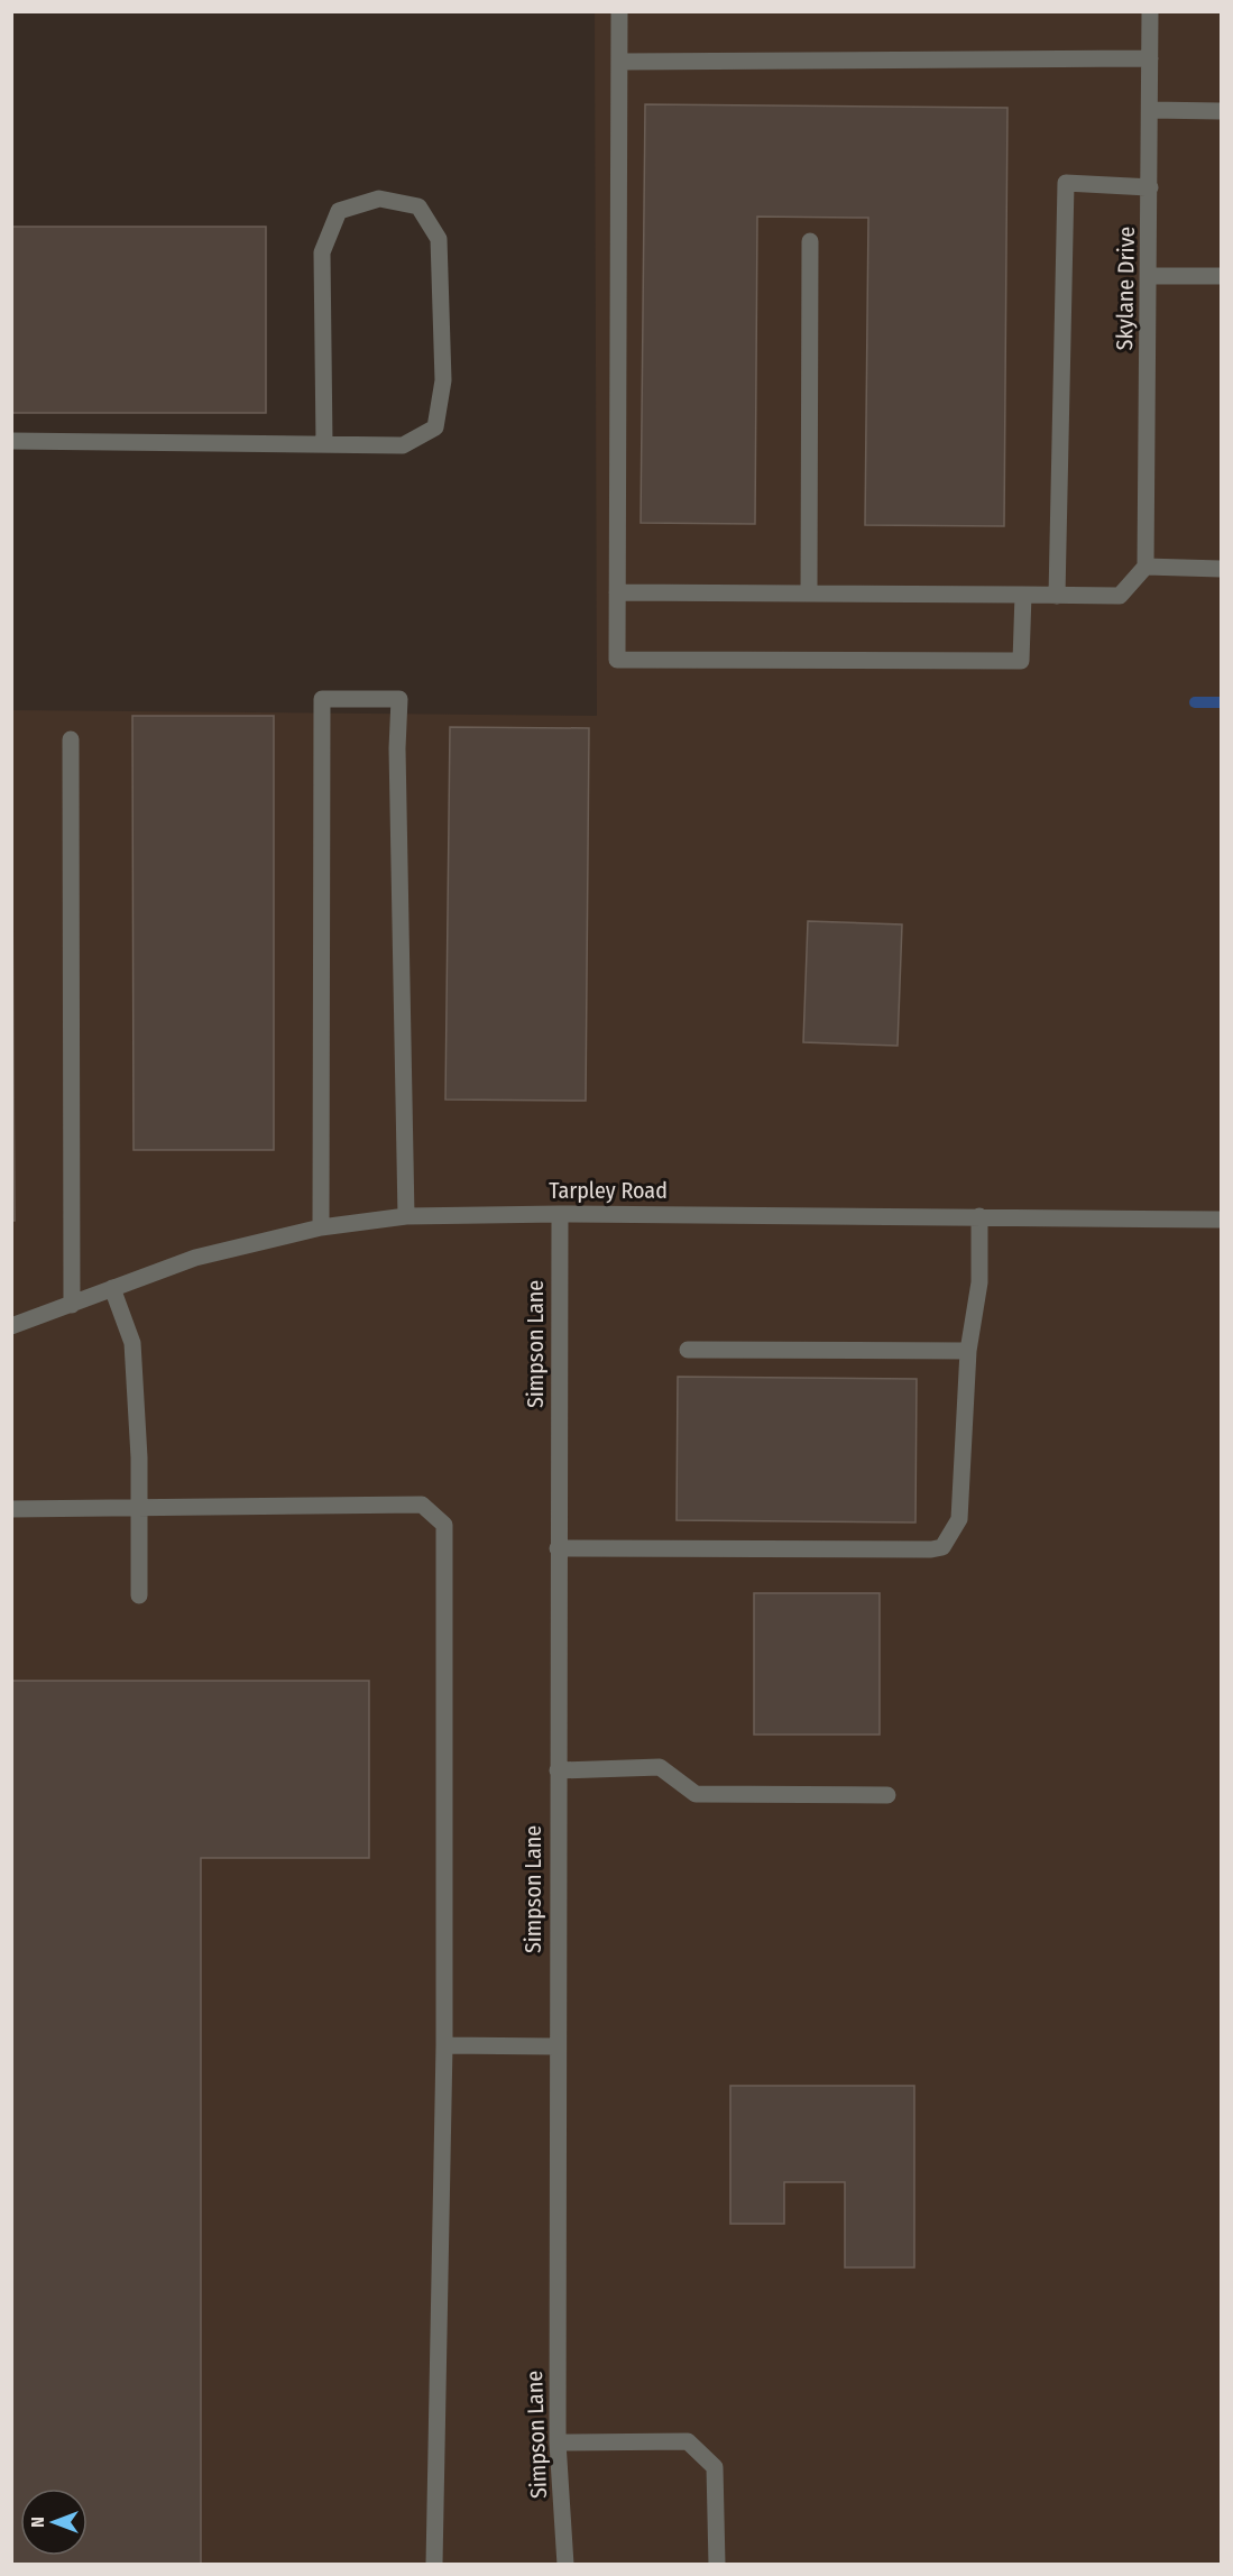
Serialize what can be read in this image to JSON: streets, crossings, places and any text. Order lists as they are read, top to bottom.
{
  "streets": {
    "street": ["Skylane Drive", "Tarpley Road", "Simpson Lane"]
  },
  "crossings": [
    ["Tarpley Road", "Simpson Lane"]
  ],
  "north": "left"
}
